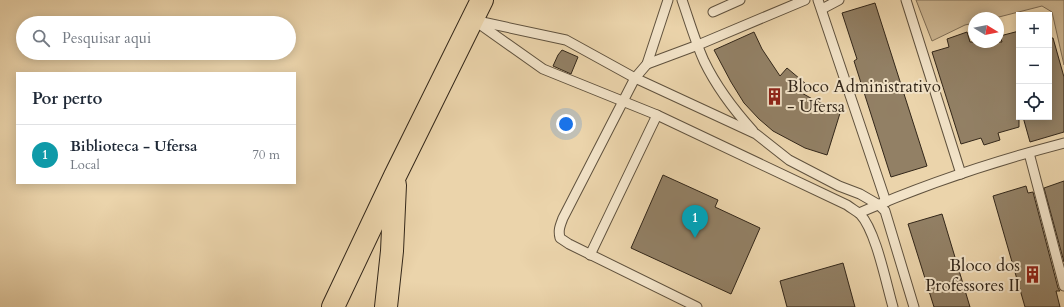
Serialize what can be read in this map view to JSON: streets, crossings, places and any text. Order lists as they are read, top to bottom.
{
  "places": {
    "building": ["Bloco Administrativo - Ufersa", "Bloco dos Professores II"]
  },
  "north": "right",
  "page": {
    "map_buttons": ["+", "−"],
    "search": "Pesquisar aqui",
    "heading": "Por perto",
    "list": [
      {
        "mark": "1",
        "name": "Biblioteca - Ufersa",
        "note": "Local",
        "value": "70 m"
      }
    ],
    "pins": "1"
  }
}
